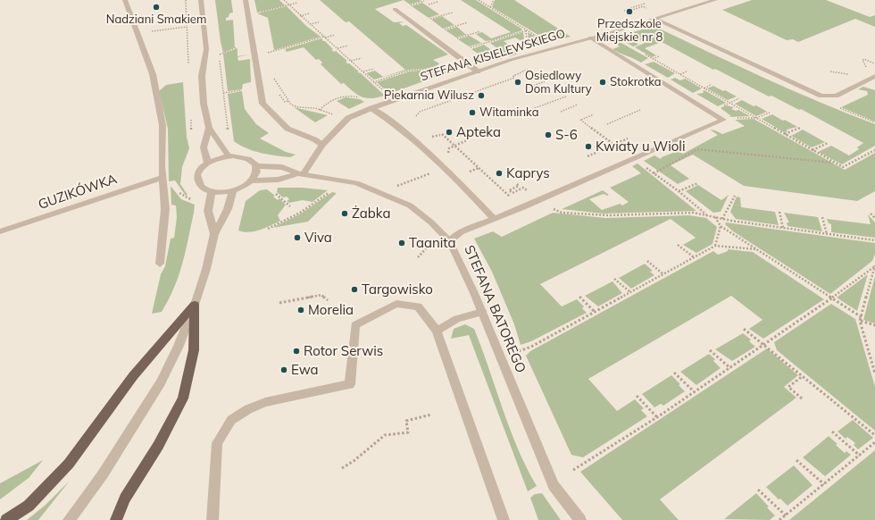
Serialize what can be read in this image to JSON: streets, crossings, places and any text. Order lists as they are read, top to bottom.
{
  "streets": {
    "street": ["STEFANA KISIELEWSKIEGO", "GUZIKÓWKA", "STEFANA BATOREGO"]
  },
  "crossings": [
    ["STEFANA KISIELEWSKIEGO", "STEFANA BATOREGO"]
  ],
  "places": [
    "Nadziani Smakiem",
    "Przedszkole Miejskie nr 8",
    "Osiedlowy Dom Kultury",
    "Stokrotka",
    "Piekarnia Wilusz",
    "Witaminka",
    "Apteka",
    "S-6",
    "Kwiaty u Wioli",
    "Kaprys",
    "Żabka",
    "Viva",
    "Taanita",
    "Targowisko",
    "Morelia",
    "Rotor Serwis",
    "Ewa"
  ]
}
